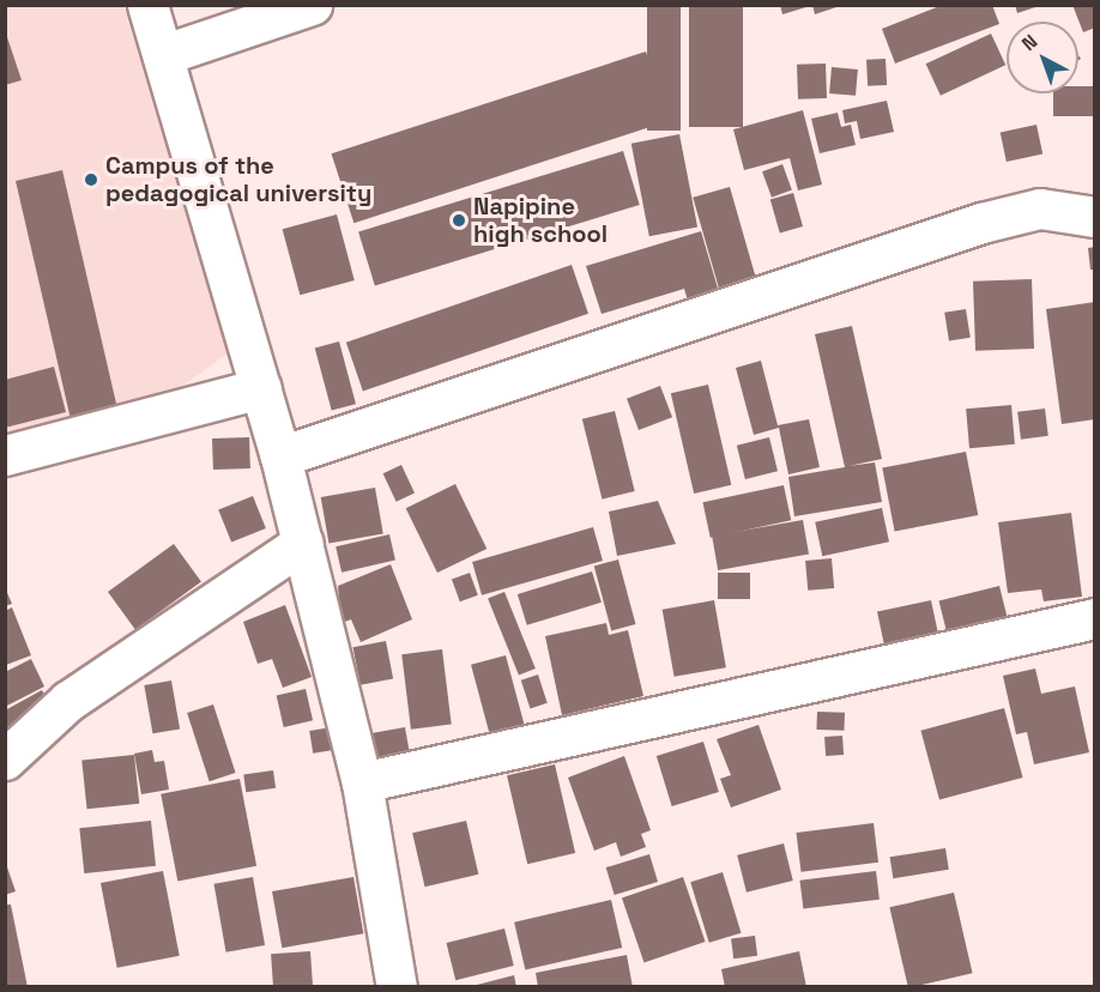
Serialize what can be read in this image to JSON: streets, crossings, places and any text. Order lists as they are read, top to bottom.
{
  "places": ["Campus of the pedagogical university", "Napipine high school"],
  "north": "top left"
}
